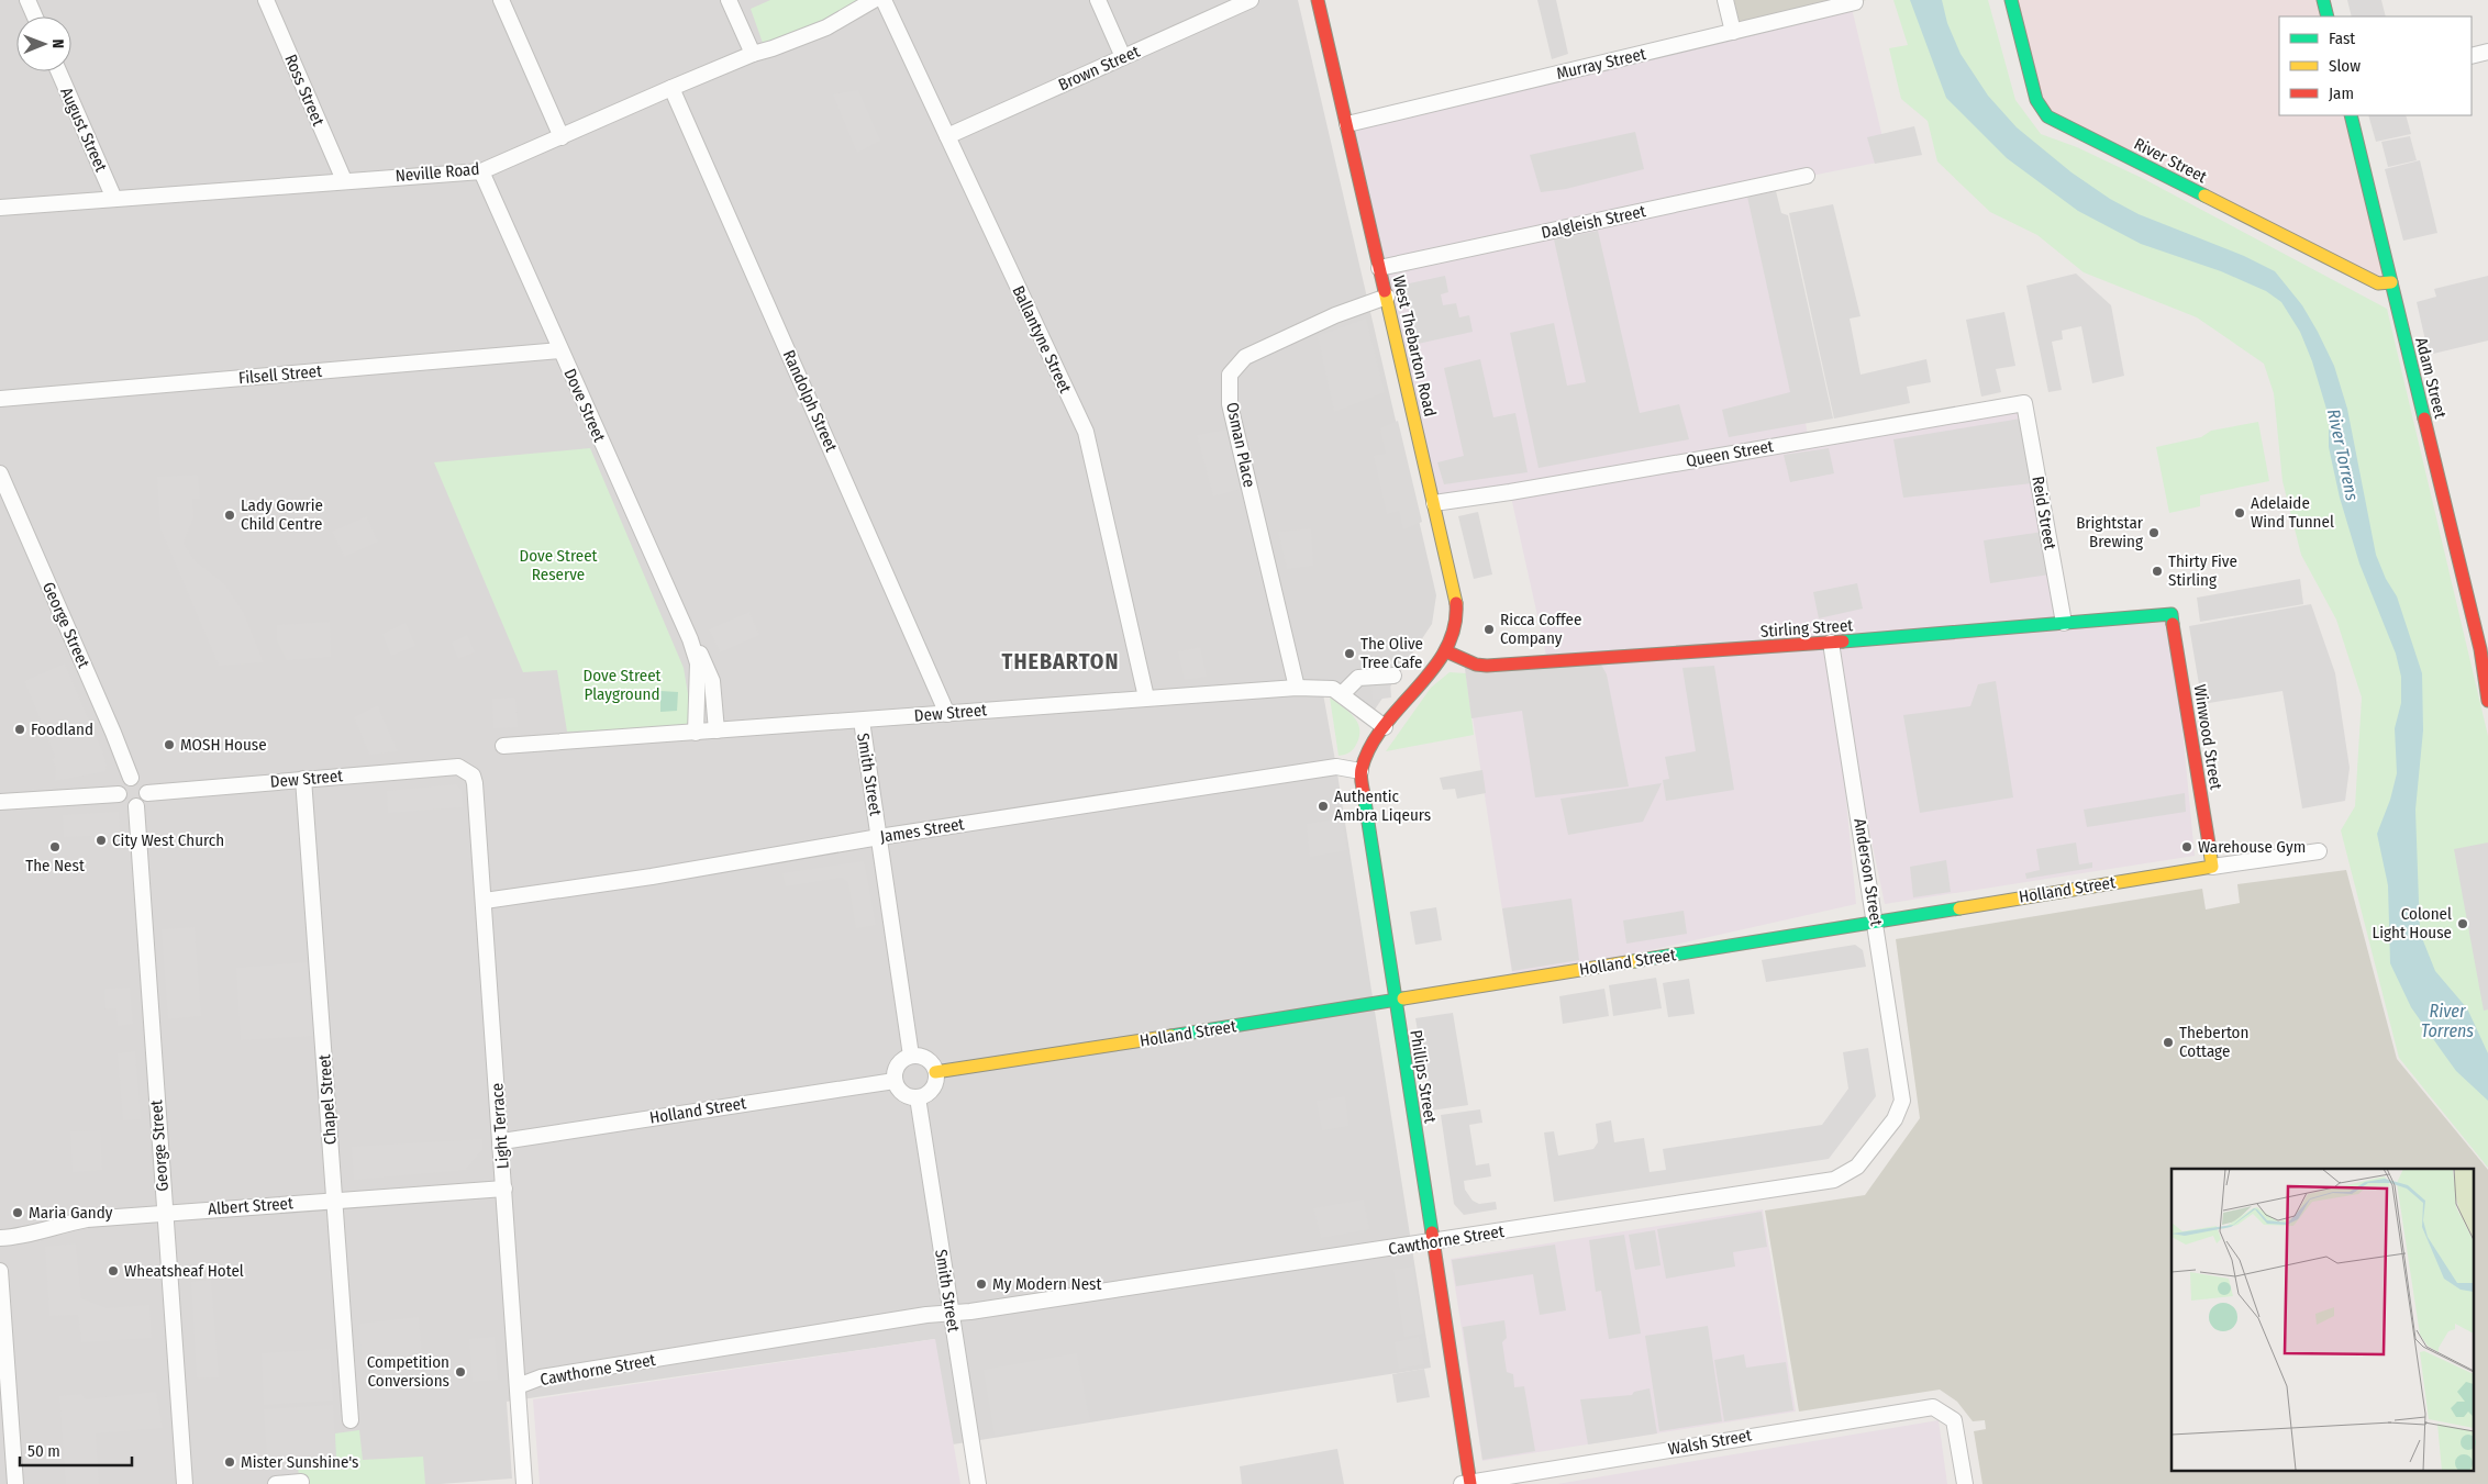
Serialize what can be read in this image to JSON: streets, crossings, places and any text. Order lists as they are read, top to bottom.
{
  "streets": {
    "street": [
      "Murray Street",
      "Brown Street",
      "Ross Street",
      "August Street",
      "River Street",
      "Neville Road",
      "Dalgleish Street",
      "Ballantyne Street",
      "West Thebarton Road",
      "Filsell Street",
      "Adam Street",
      "Randolph Street",
      "Dove Street",
      "Osman Place",
      "Queen Street",
      "Reid Street",
      "George Street",
      "Stirling Street",
      "Dew Street",
      "Winwood Street",
      "Smith Street",
      "James Street",
      "Anderson Street",
      "Holland Street",
      "Phillips Street",
      "Chapel Street",
      "Light Terrace",
      "Albert Street",
      "Cawthorne Street",
      "Walsh Street"
    ]
  },
  "crossings": [
    ["Murray Street", "West Thebarton Road"],
    ["Brown Street", "Ballantyne Street"],
    ["Ross Street", "Neville Road"],
    ["August Street", "Neville Road"],
    ["River Street", "Adam Street"],
    ["Neville Road", "Randolph Street"],
    ["Neville Road", "Dove Street"],
    ["Dalgleish Street", "West Thebarton Road"],
    ["Ballantyne Street", "Dew Street"],
    ["West Thebarton Road", "Osman Place"],
    ["West Thebarton Road", "Queen Street"],
    ["West Thebarton Road", "Stirling Street"],
    ["West Thebarton Road", "Dew Street"],
    ["Filsell Street", "Dove Street"],
    ["Randolph Street", "Dew Street"],
    ["Dove Street", "Dew Street"],
    ["Osman Place", "Dew Street"],
    ["Queen Street", "Reid Street"],
    ["Reid Street", "Stirling Street"],
    ["George Street", "Dew Street"],
    ["George Street", "Albert Street"],
    ["Stirling Street", "Winwood Street"],
    ["Stirling Street", "Anderson Street"],
    ["Dew Street", "Smith Street"],
    ["Dew Street", "Chapel Street"],
    ["Dew Street", "Light Terrace"],
    ["Winwood Street", "Holland Street"],
    ["Smith Street", "James Street"],
    ["Smith Street", "Holland Street"],
    ["Smith Street", "Cawthorne Street"],
    ["James Street", "Phillips Street"],
    ["James Street", "Light Terrace"],
    ["Anderson Street", "Holland Street"],
    ["Anderson Street", "Cawthorne Street"],
    ["Holland Street", "Phillips Street"],
    ["Holland Street", "Light Terrace"],
    ["Phillips Street", "Cawthorne Street"],
    ["Phillips Street", "Walsh Street"],
    ["Chapel Street", "Albert Street"],
    ["Light Terrace", "Albert Street"],
    ["Light Terrace", "Cawthorne Street"]
  ],
  "districts": ["THEBARTON"],
  "water": ["River Torrens"],
  "parks": ["Dove Street Reserve", "Dove Street Playground"],
  "places": [
    "Adelaide Wind Tunnel",
    "Lady Gowrie Child Centre",
    "Brightstar Brewing",
    "Thirty Five Stirling",
    "Ricca Coffee Company",
    "The Olive Tree Cafe",
    "Foodland",
    "MOSH House",
    "Authentic Ambra Liqeurs",
    "City West Church",
    "The Nest",
    "Warehouse Gym",
    "Colonel Light House",
    "Theberton Cottage",
    "Maria Gandy",
    "Wheatsheaf Hotel",
    "My Modern Nest",
    "Competition Conversions",
    "Mister Sunshine's"
  ],
  "legend": ["Fast", "Slow", "Jam"],
  "scale_bar": "50 m",
  "north": "right"
}
